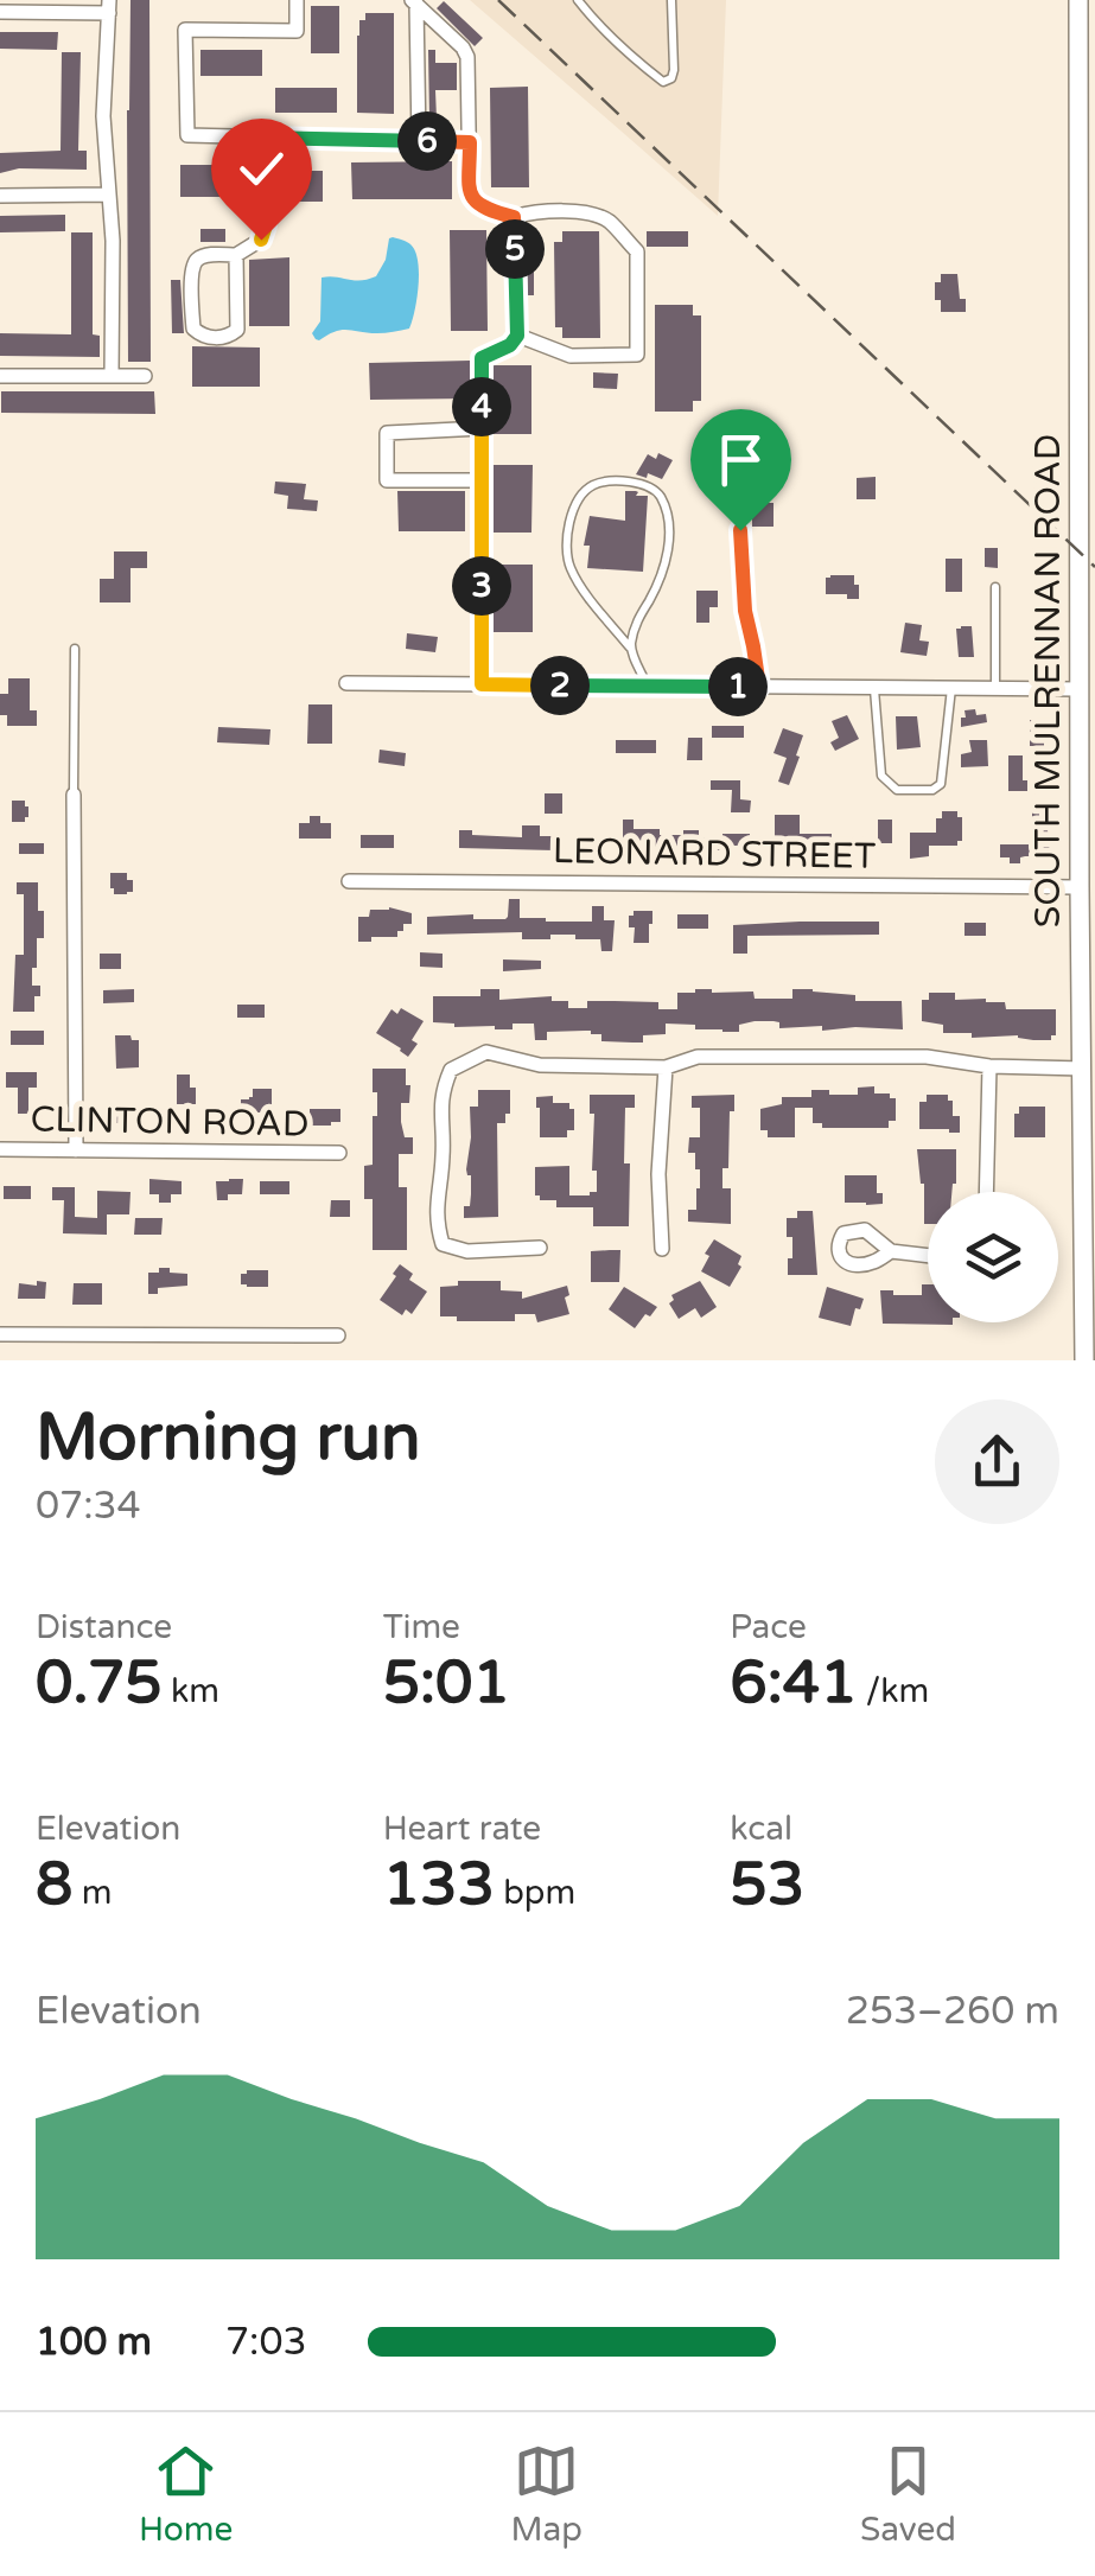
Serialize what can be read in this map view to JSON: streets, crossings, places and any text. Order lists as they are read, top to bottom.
{
  "streets": {
    "street": ["SOUTH MULRENNAN ROAD", "LEONARD STREET", "CLINTON ROAD"]
  },
  "crossings": [
    ["SOUTH MULRENNAN ROAD", "LEONARD STREET"]
  ],
  "page": {
    "pins": [
      "6",
      "5",
      "4",
      "3",
      "2",
      "1"
    ],
    "heading": ["Morning run", "07:34"],
    "stats": [
      ["Distance", "0.75 km"],
      ["Time", "5:01"],
      ["Pace", "6:41 /km"],
      ["Elevation", "8 m"],
      ["Heart rate", "133 bpm"],
      ["kcal", "53"]
    ],
    "chart": ["Elevation", "253–260 m"],
    "list": [
      {
        "name": "100 m",
        "note": "7:03"
      }
    ],
    "tabs": ["Home", "Map", "Saved"]
  }
}
